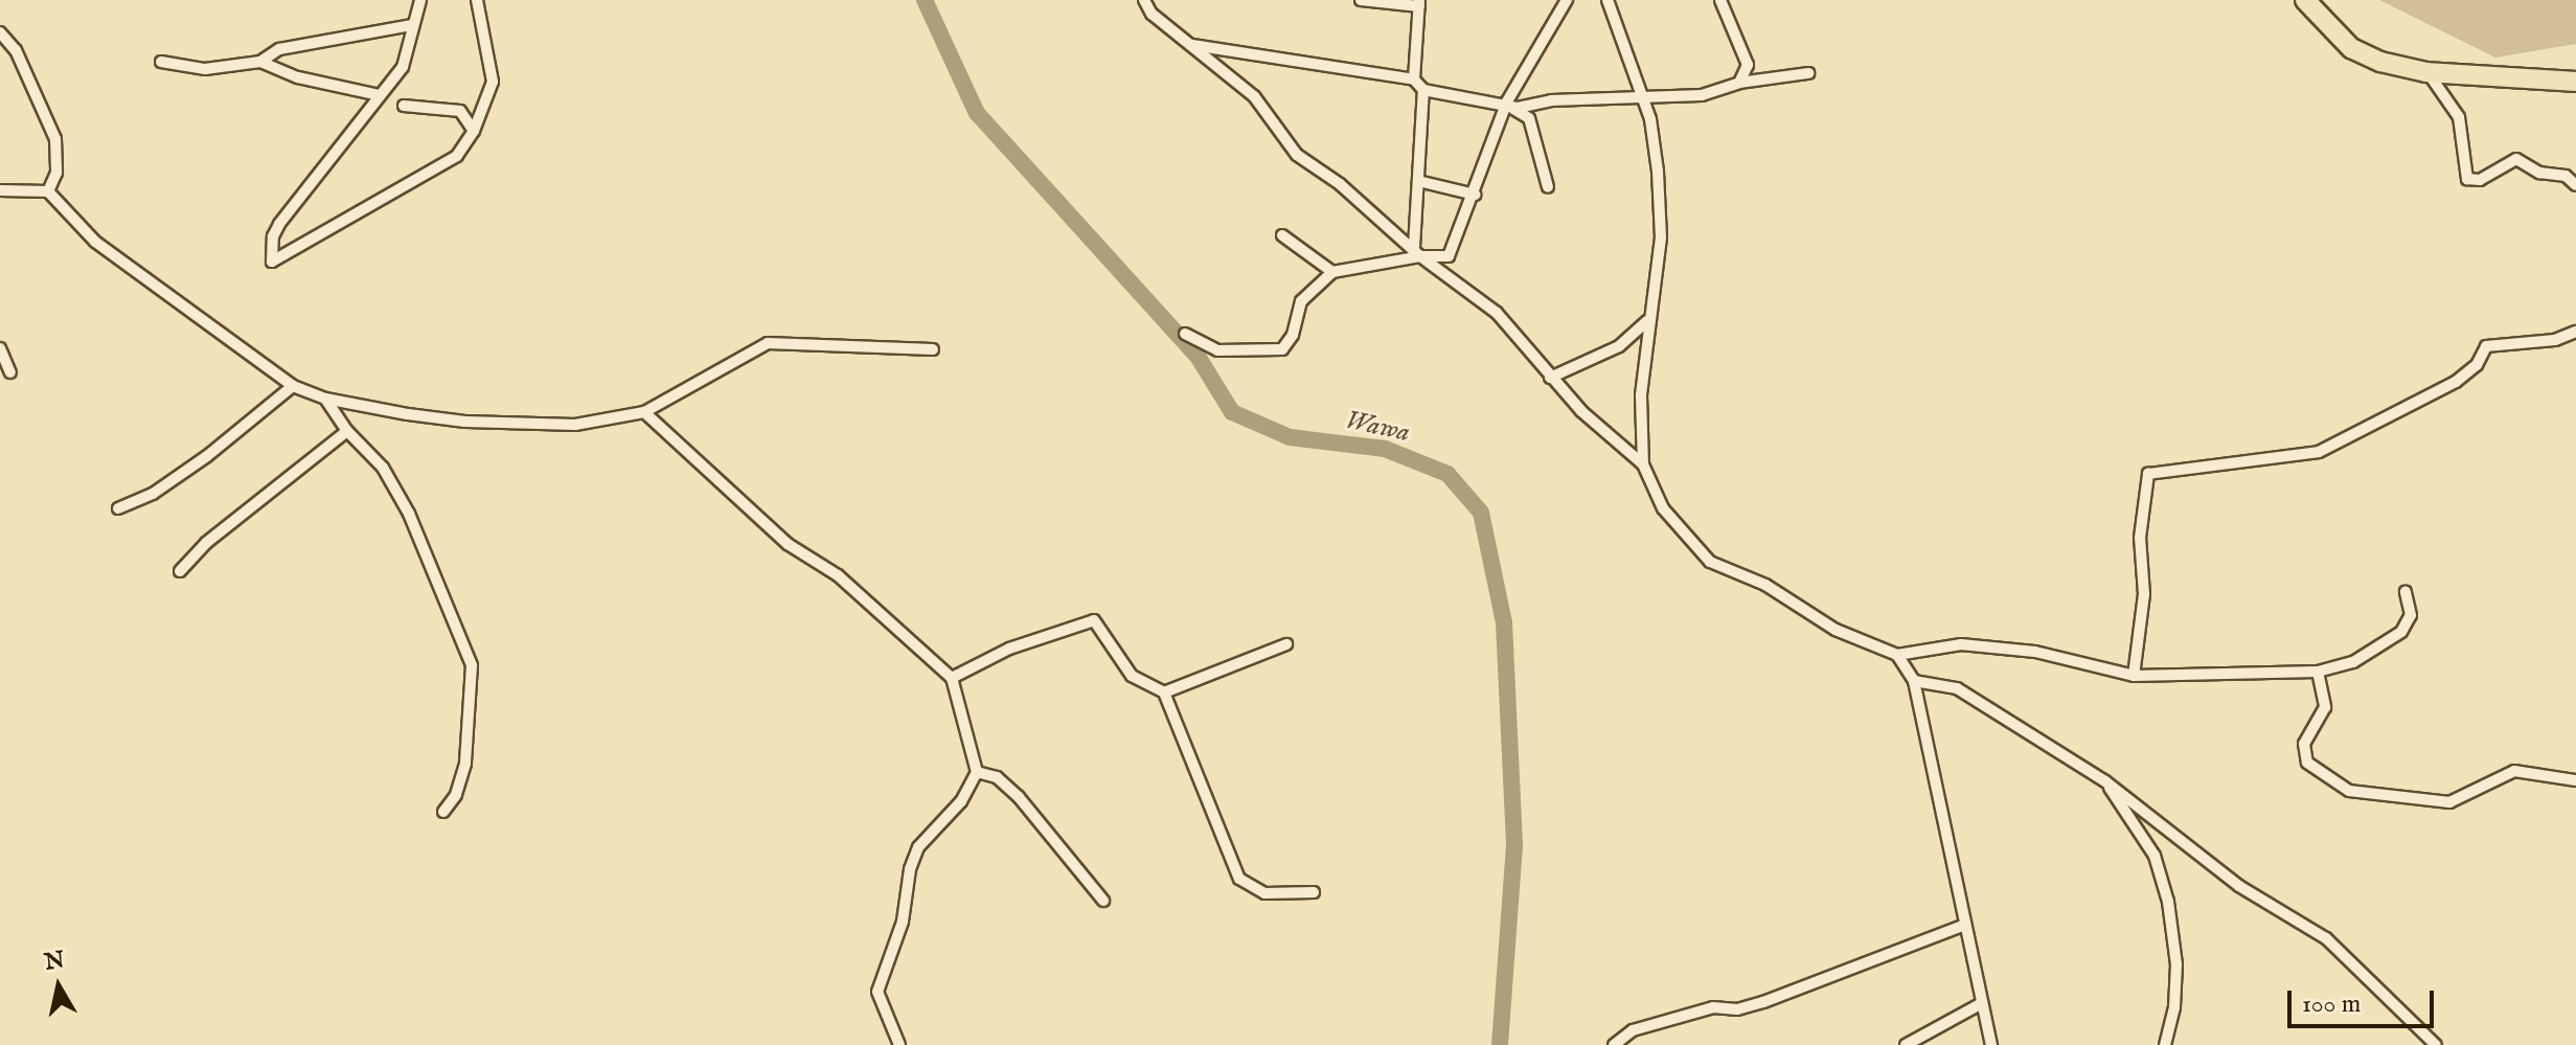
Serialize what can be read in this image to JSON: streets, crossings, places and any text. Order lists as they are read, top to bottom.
{
  "water": ["Wawa"],
  "scale_bar": "100 m",
  "north": "top"
}
